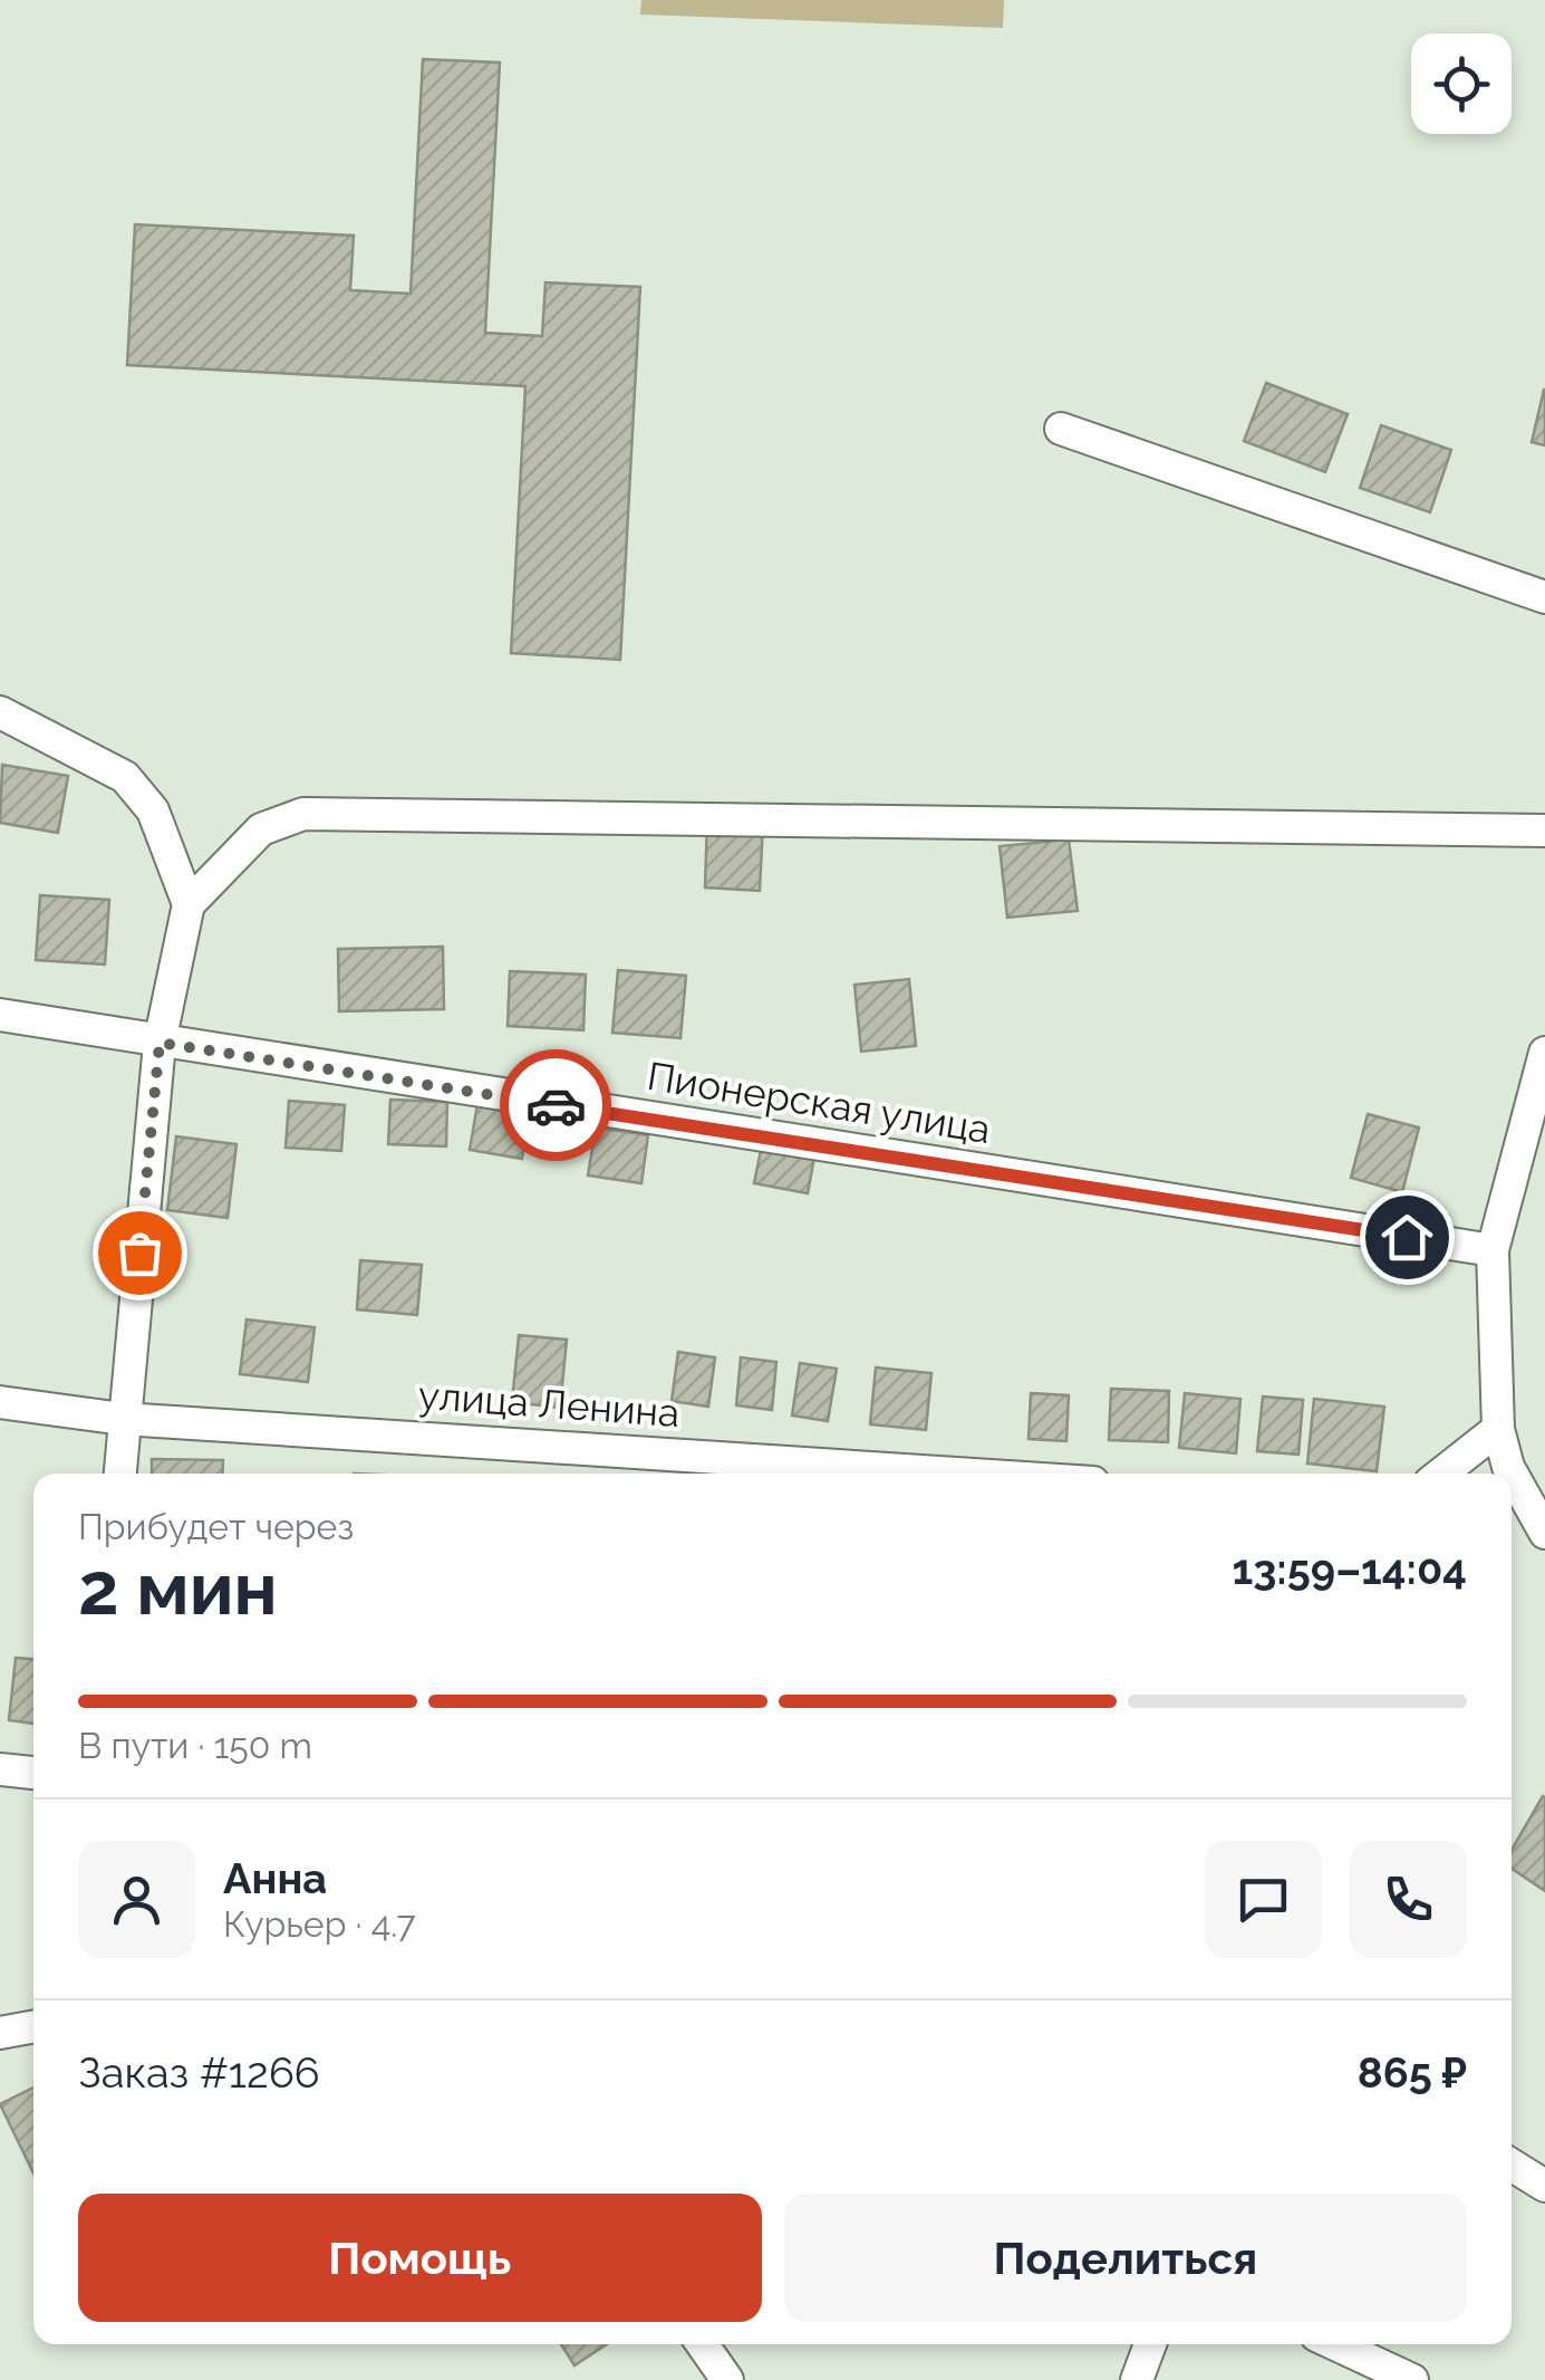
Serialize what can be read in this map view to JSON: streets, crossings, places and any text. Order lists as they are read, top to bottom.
{
  "streets": {
    "street": ["Пионерская улица", "улица Ленина"]
  },
  "page": {
    "heading": ["2 мин", "Прибудет через", "13:59–14:04"],
    "panel": [
      "Анна",
      "Курьер · 4.7",
      "Заказ #1266",
      "865 ₽"
    ],
    "bar": "В пути · 150 m",
    "buttons": ["Помощь", "Поделиться"]
  }
}
